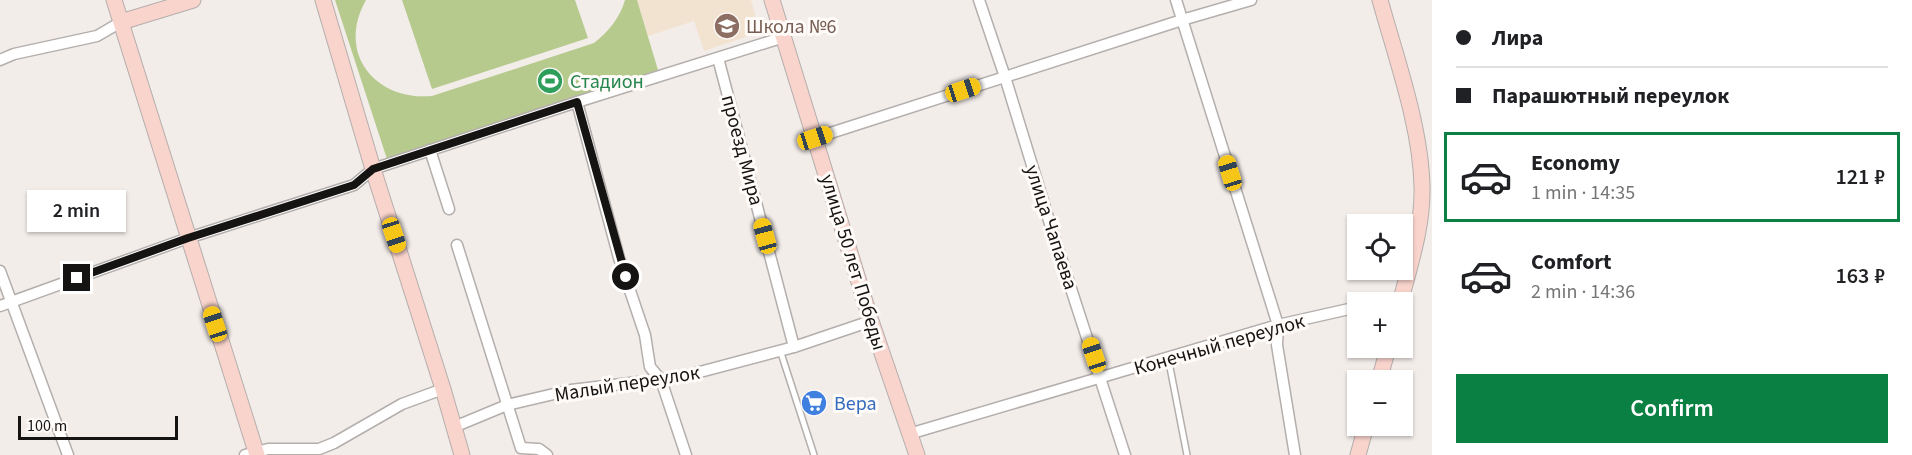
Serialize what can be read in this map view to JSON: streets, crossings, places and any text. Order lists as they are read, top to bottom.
{
  "streets": {
    "street": [
      "проезд Мира",
      "улица Чапаева",
      "улица 50 лет Победы",
      "Конечный переулок",
      "Малый переулок"
    ]
  },
  "crossings": [
    ["проезд Мира", "Малый переулок"],
    ["улица Чапаева", "Конечный переулок"],
    ["улица 50 лет Победы", "Конечный переулок"],
    ["улица 50 лет Победы", "Малый переулок"]
  ],
  "places": {
    "school or university": ["Школа №6"],
    "sports": ["Стадион"],
    "supermarket": ["Вера"]
  },
  "scale_bar": "100 m",
  "page": {
    "banner": ["Лира", "Парашютный переулок"],
    "list": [
      {
        "name": "Economy",
        "note": "1 min · 14:35",
        "value": "121 ₽"
      },
      {
        "name": "Comfort",
        "note": "2 min · 14:36",
        "value": "163 ₽"
      }
    ],
    "bubble": "2 min",
    "map_buttons": ["+", "−"],
    "buttons": "Confirm",
    "scale": "100 m"
  }
}
